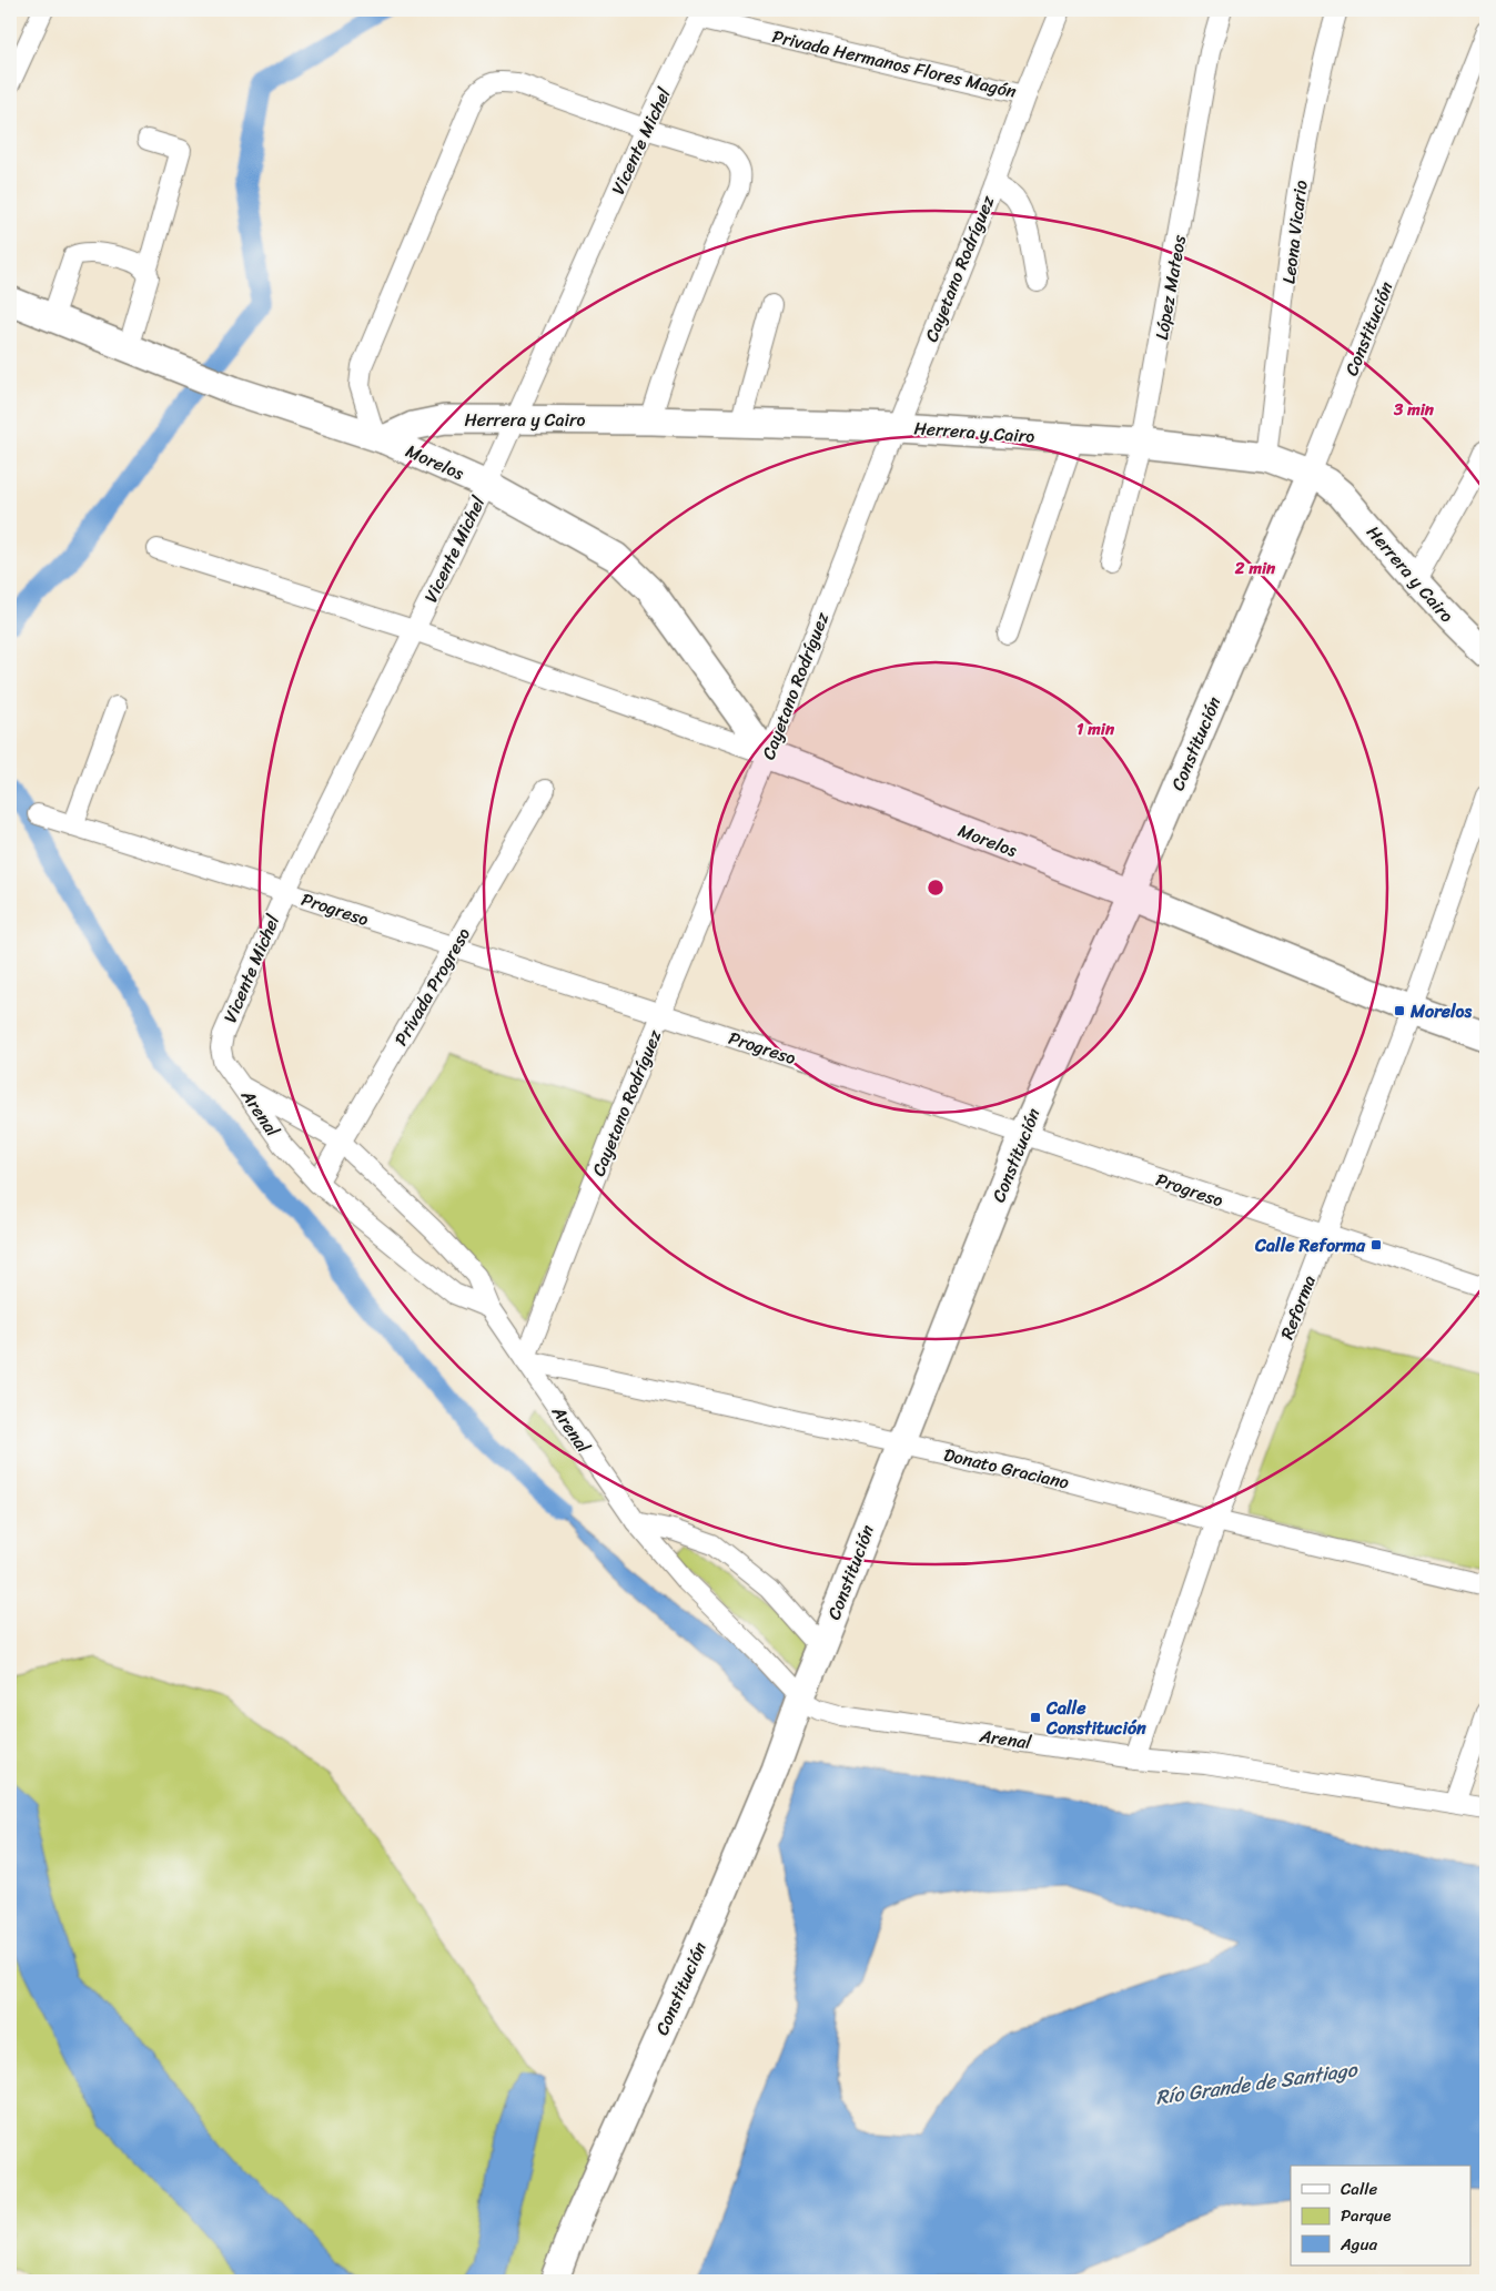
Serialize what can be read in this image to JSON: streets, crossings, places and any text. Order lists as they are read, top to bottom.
{
  "streets": {
    "street": [
      "Privada Hermanos Flores Magón",
      "Vicente Michel",
      "Leona Vicario",
      "Cayetano Rodríguez",
      "López Mateos",
      "Constitución",
      "Herrera y Cairo",
      "Morelos",
      "Progreso",
      "Privada Progreso",
      "Arenal",
      "Reforma",
      "Donato Graciano"
    ]
  },
  "crossings": [
    ["Privada Hermanos Flores Magón", "Vicente Michel"],
    ["Privada Hermanos Flores Magón", "Cayetano Rodríguez"],
    ["Vicente Michel", "Herrera y Cairo"],
    ["Vicente Michel", "Morelos"],
    ["Vicente Michel", "Progreso"],
    ["Vicente Michel", "Arenal"],
    ["Leona Vicario", "Herrera y Cairo"],
    ["Cayetano Rodríguez", "Herrera y Cairo"],
    ["Cayetano Rodríguez", "Morelos"],
    ["Cayetano Rodríguez", "Progreso"],
    ["Cayetano Rodríguez", "Arenal"],
    ["Cayetano Rodríguez", "Donato Graciano"],
    ["López Mateos", "Herrera y Cairo"],
    ["Constitución", "Herrera y Cairo"],
    ["Constitución", "Morelos"],
    ["Constitución", "Progreso"],
    ["Constitución", "Arenal"],
    ["Constitución", "Donato Graciano"],
    ["Herrera y Cairo", "Morelos"],
    ["Morelos", "Reforma"],
    ["Progreso", "Privada Progreso"],
    ["Progreso", "Reforma"],
    ["Privada Progreso", "Arenal"],
    ["Arenal", "Reforma"],
    ["Arenal", "Donato Graciano"],
    ["Reforma", "Donato Graciano"]
  ],
  "water": ["Río Grande de Santiago"],
  "places": {
    "transit": ["Morelos", "Calle Reforma", "Calle Constitución"]
  },
  "legend": ["Calle", "Parque", "Agua"],
  "rings": ["3 min", "2 min", "1 min"]
}
